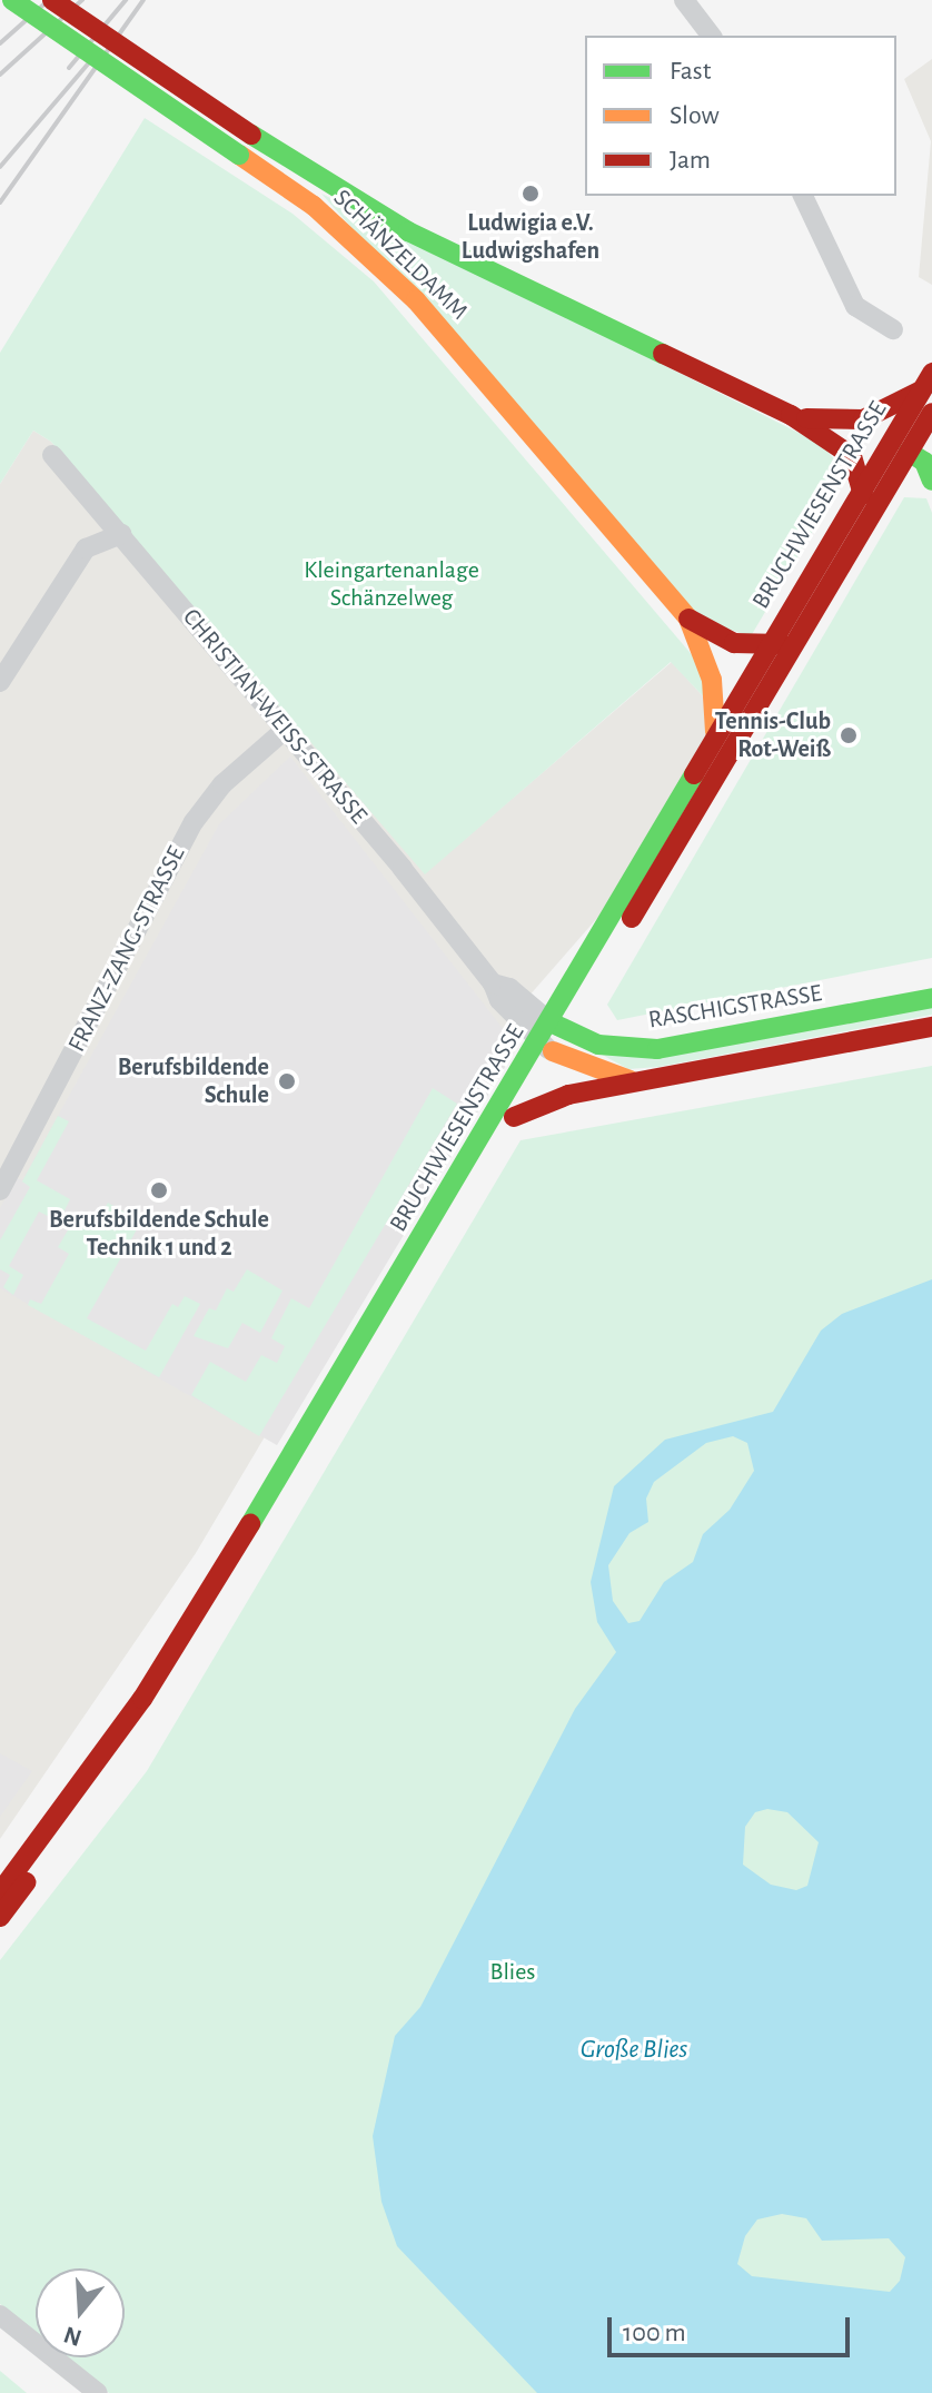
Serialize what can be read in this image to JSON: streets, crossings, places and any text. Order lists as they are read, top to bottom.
{
  "streets": {
    "main road": ["SCHÄNZELDAMM", "BRUCHWIESENSTRASSE", "RASCHIGSTRASSE"],
    "street": ["CHRISTIAN-WEISS-STRASSE", "FRANZ-ZANG-STRASSE"]
  },
  "crossings": [
    ["SCHÄNZELDAMM", "BRUCHWIESENSTRASSE"],
    ["BRUCHWIESENSTRASSE", "CHRISTIAN-WEISS-STRASSE"],
    ["BRUCHWIESENSTRASSE", "RASCHIGSTRASSE"],
    ["CHRISTIAN-WEISS-STRASSE", "FRANZ-ZANG-STRASSE"],
    ["CHRISTIAN-WEISS-STRASSE", "RASCHIGSTRASSE"]
  ],
  "water": ["Große Blies"],
  "parks": ["Kleingartenanlage Schänzelweg", "Blies"],
  "places": [
    "Ludwigia e.V. Ludwigshafen",
    "Tennis-Club Rot-Weiß",
    "Berufsbildende Schule",
    "Berufsbildende Schule Technik 1 und 2"
  ],
  "legend": ["Fast", "Slow", "Jam"],
  "scale_bar": "100 m",
  "north": "bottom"
}
